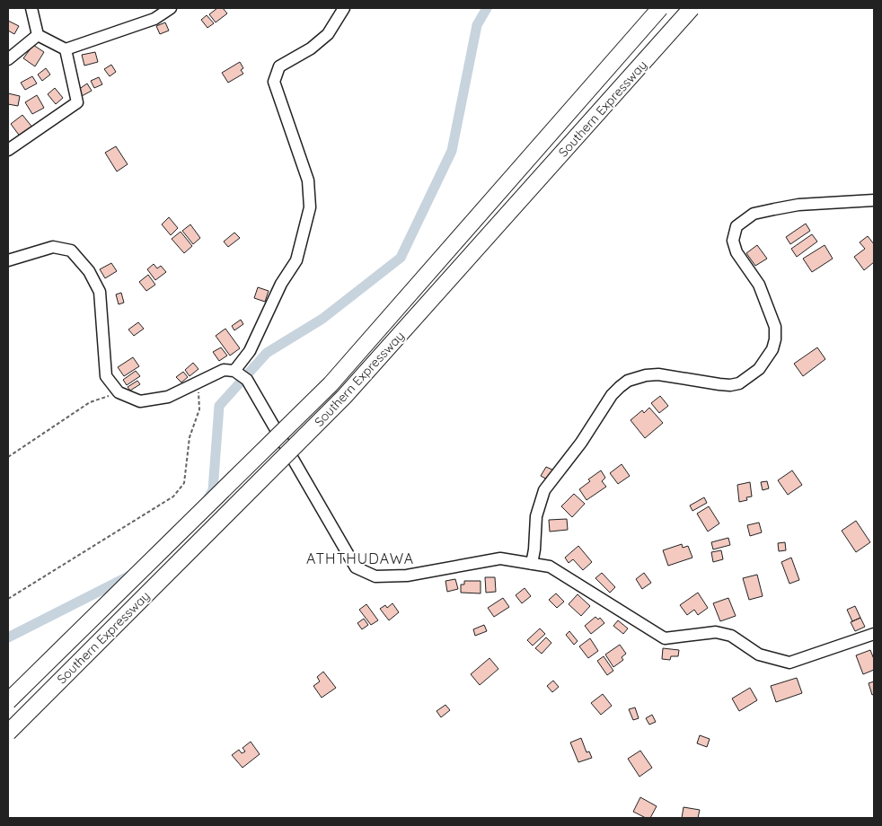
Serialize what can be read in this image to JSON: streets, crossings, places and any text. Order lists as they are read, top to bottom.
{
  "streets": {
    "highway": ["Southern Expressway"]
  },
  "districts": ["ATHTHUDAWA"]
}
